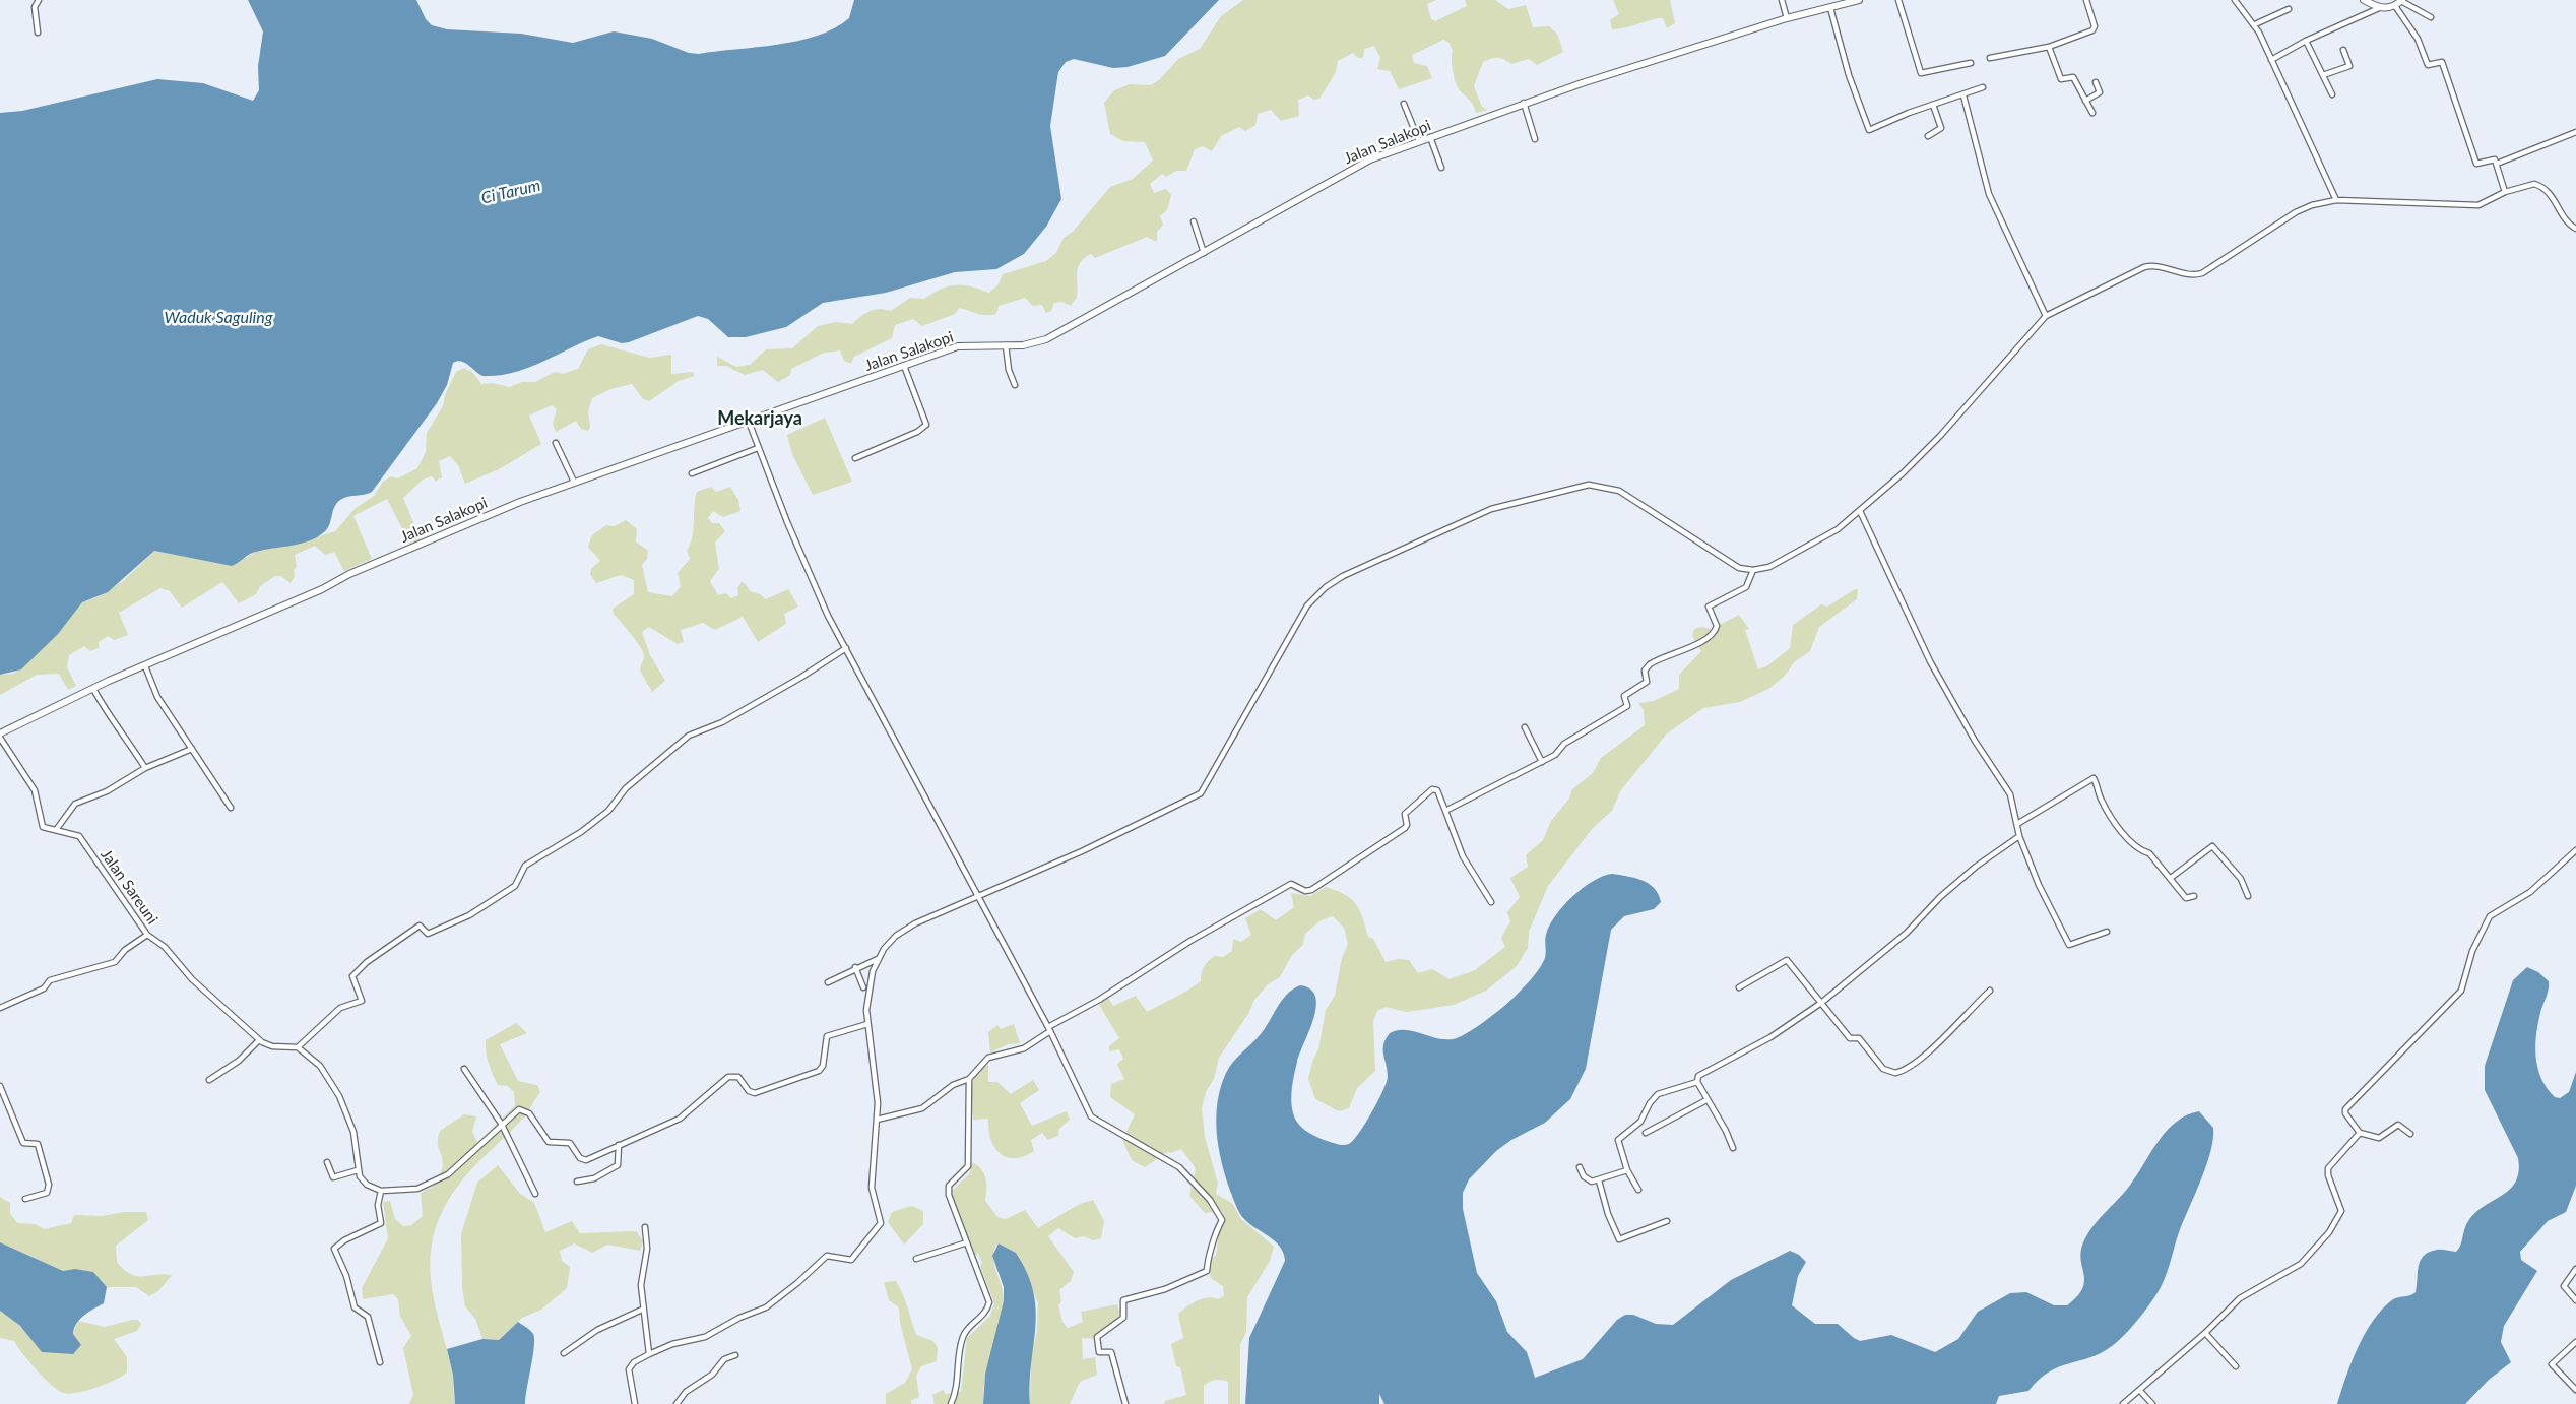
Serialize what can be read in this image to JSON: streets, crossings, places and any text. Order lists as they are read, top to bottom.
{
  "streets": {
    "street": ["Jalan Salakopi", "Jalan Sareuni"]
  },
  "districts": ["Mekarjaya"],
  "water": ["Ci Tarum", "Waduk Saguling"]
}
